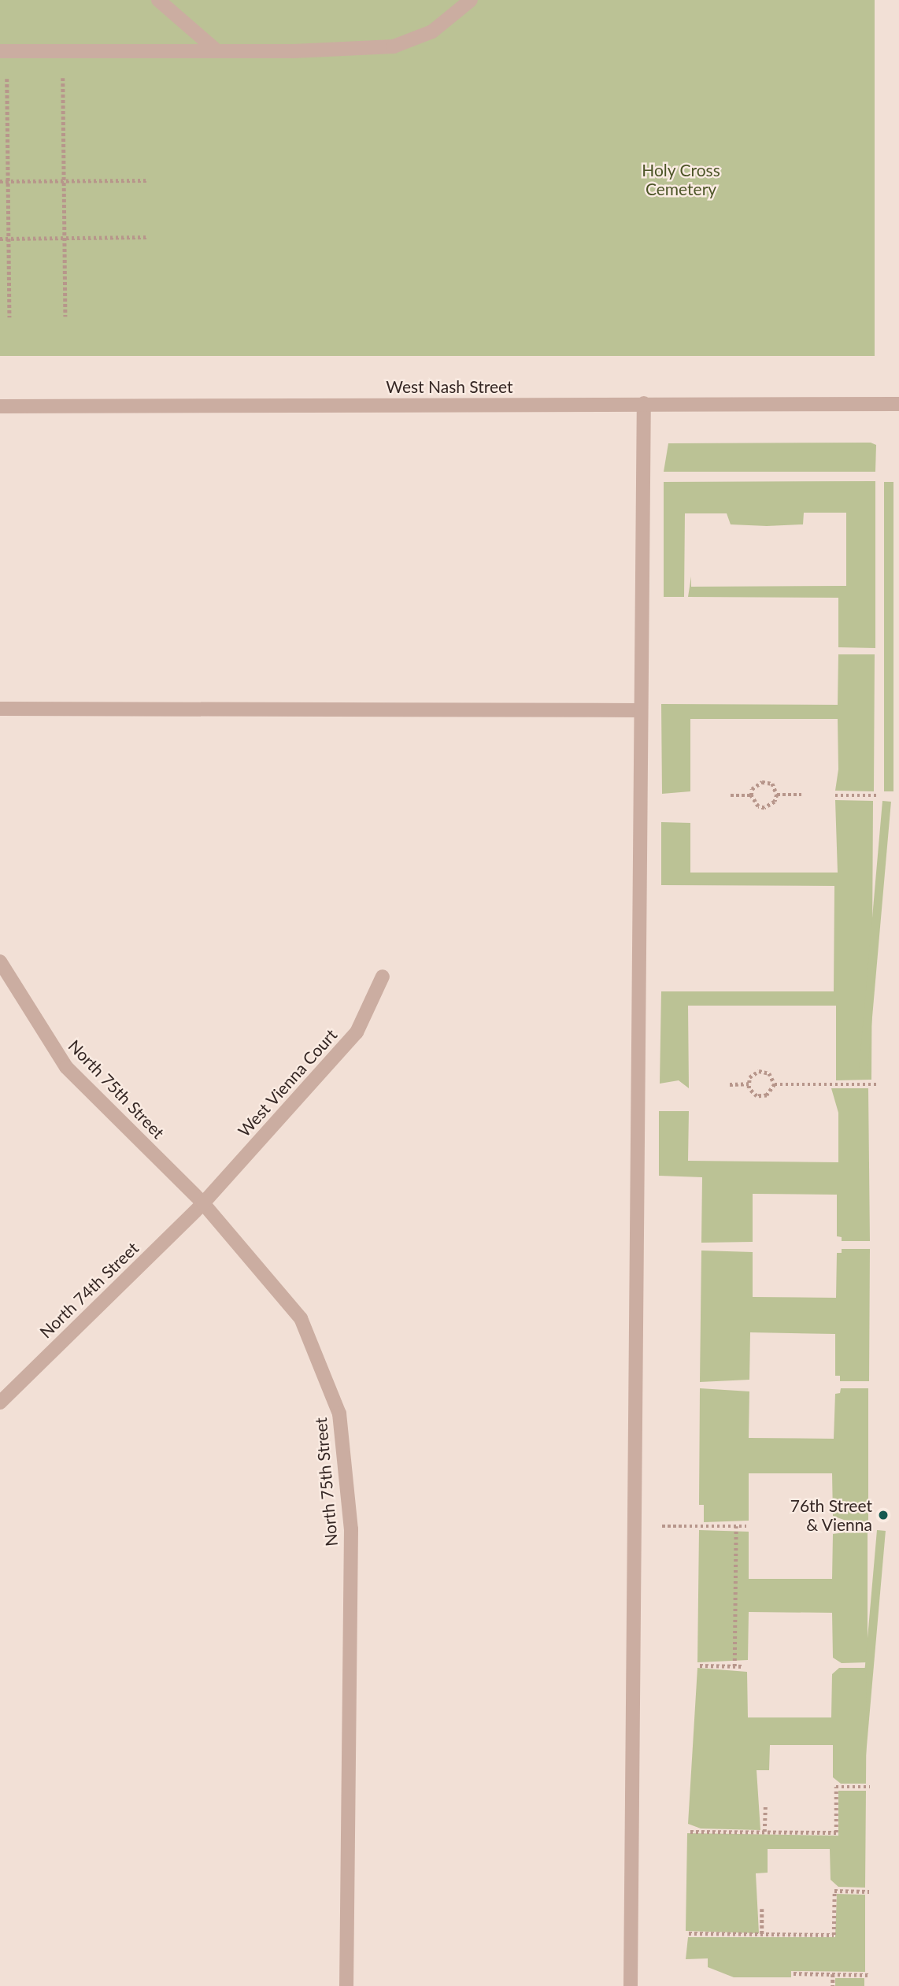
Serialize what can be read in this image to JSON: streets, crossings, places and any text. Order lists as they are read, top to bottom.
{
  "streets": {
    "street": [
      "West Nash Street",
      "West Vienna Court",
      "North 75th Street",
      "North 74th Street"
    ]
  },
  "crossings": [
    ["West Vienna Court", "North 75th Street"],
    ["West Vienna Court", "North 74th Street"],
    ["North 75th Street", "North 74th Street"]
  ],
  "parks": ["Holy Cross Cemetery"],
  "places": ["76th Street & Vienna"]
}
